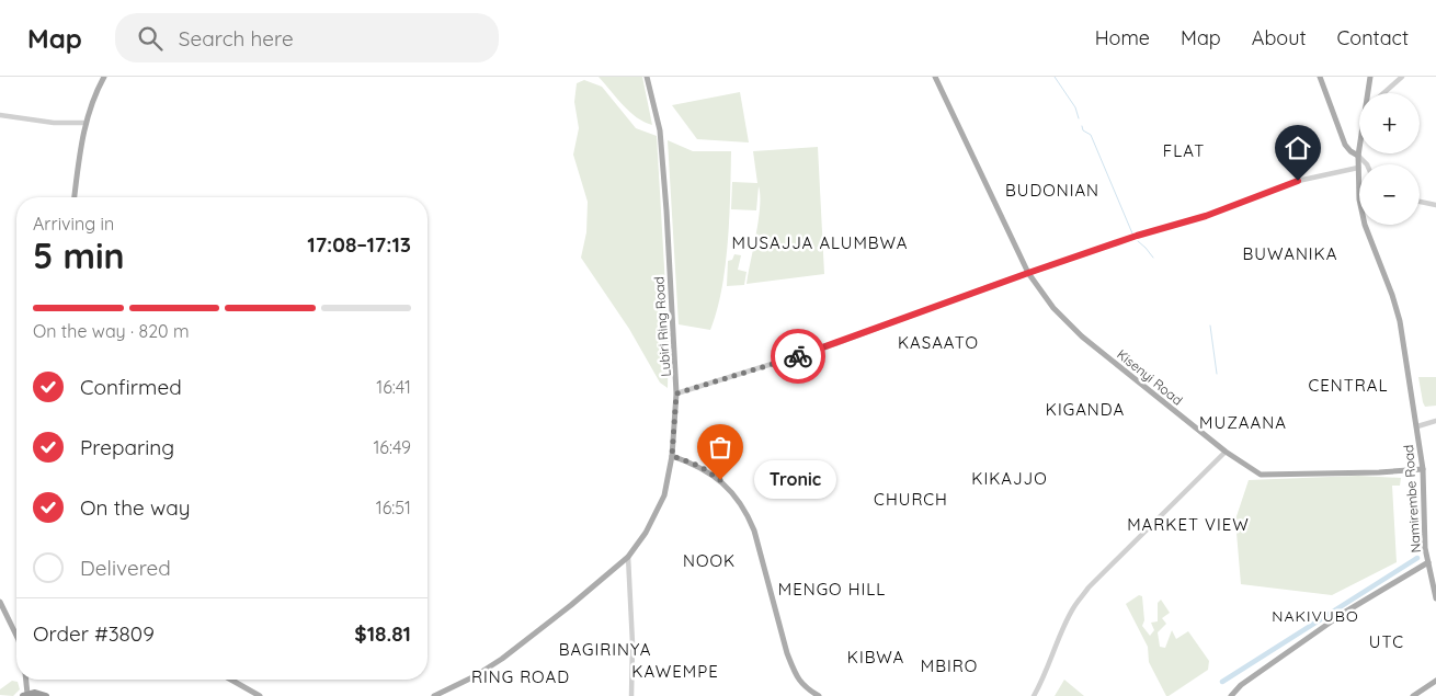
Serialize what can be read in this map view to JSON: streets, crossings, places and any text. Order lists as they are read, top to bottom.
{
  "streets": {
    "main road": ["Lubiri Ring Road", "Kisenyi Road", "Namirembe Road"]
  },
  "crossings": [
    ["Kisenyi Road", "Namirembe Road"]
  ],
  "districts": [
    "FLAT",
    "BUDONIAN",
    "MUSAJJA ALUMBWA",
    "BUWANIKA",
    "KASAATO",
    "CENTRAL",
    "KIGANDA",
    "MUZAANA",
    "KIKAJJO",
    "CHURCH",
    "MARKET VIEW",
    "NOOK",
    "MENGO HILL",
    "NAKIVUBO",
    "UTC",
    "BAGIRINYA",
    "KIBWA",
    "MBIRO",
    "KAWEMPE",
    "RING ROAD"
  ],
  "places": ["Tronic"],
  "page": {
    "header": "Map",
    "search": "Search here",
    "nav": [
      "Home",
      "Map",
      "About",
      "Contact"
    ],
    "map_buttons": ["+", "−"],
    "heading": ["5 min", "Arriving in", "17:08–17:13"],
    "panel": ["Order #3809", "$18.81"],
    "bar": "On the way · 820 m",
    "list": [
      ["Confirmed", "16:41"],
      ["Preparing", "16:49"],
      ["On the way", "16:51"],
      "Delivered"
    ],
    "bubble": "Tronic"
  }
}
